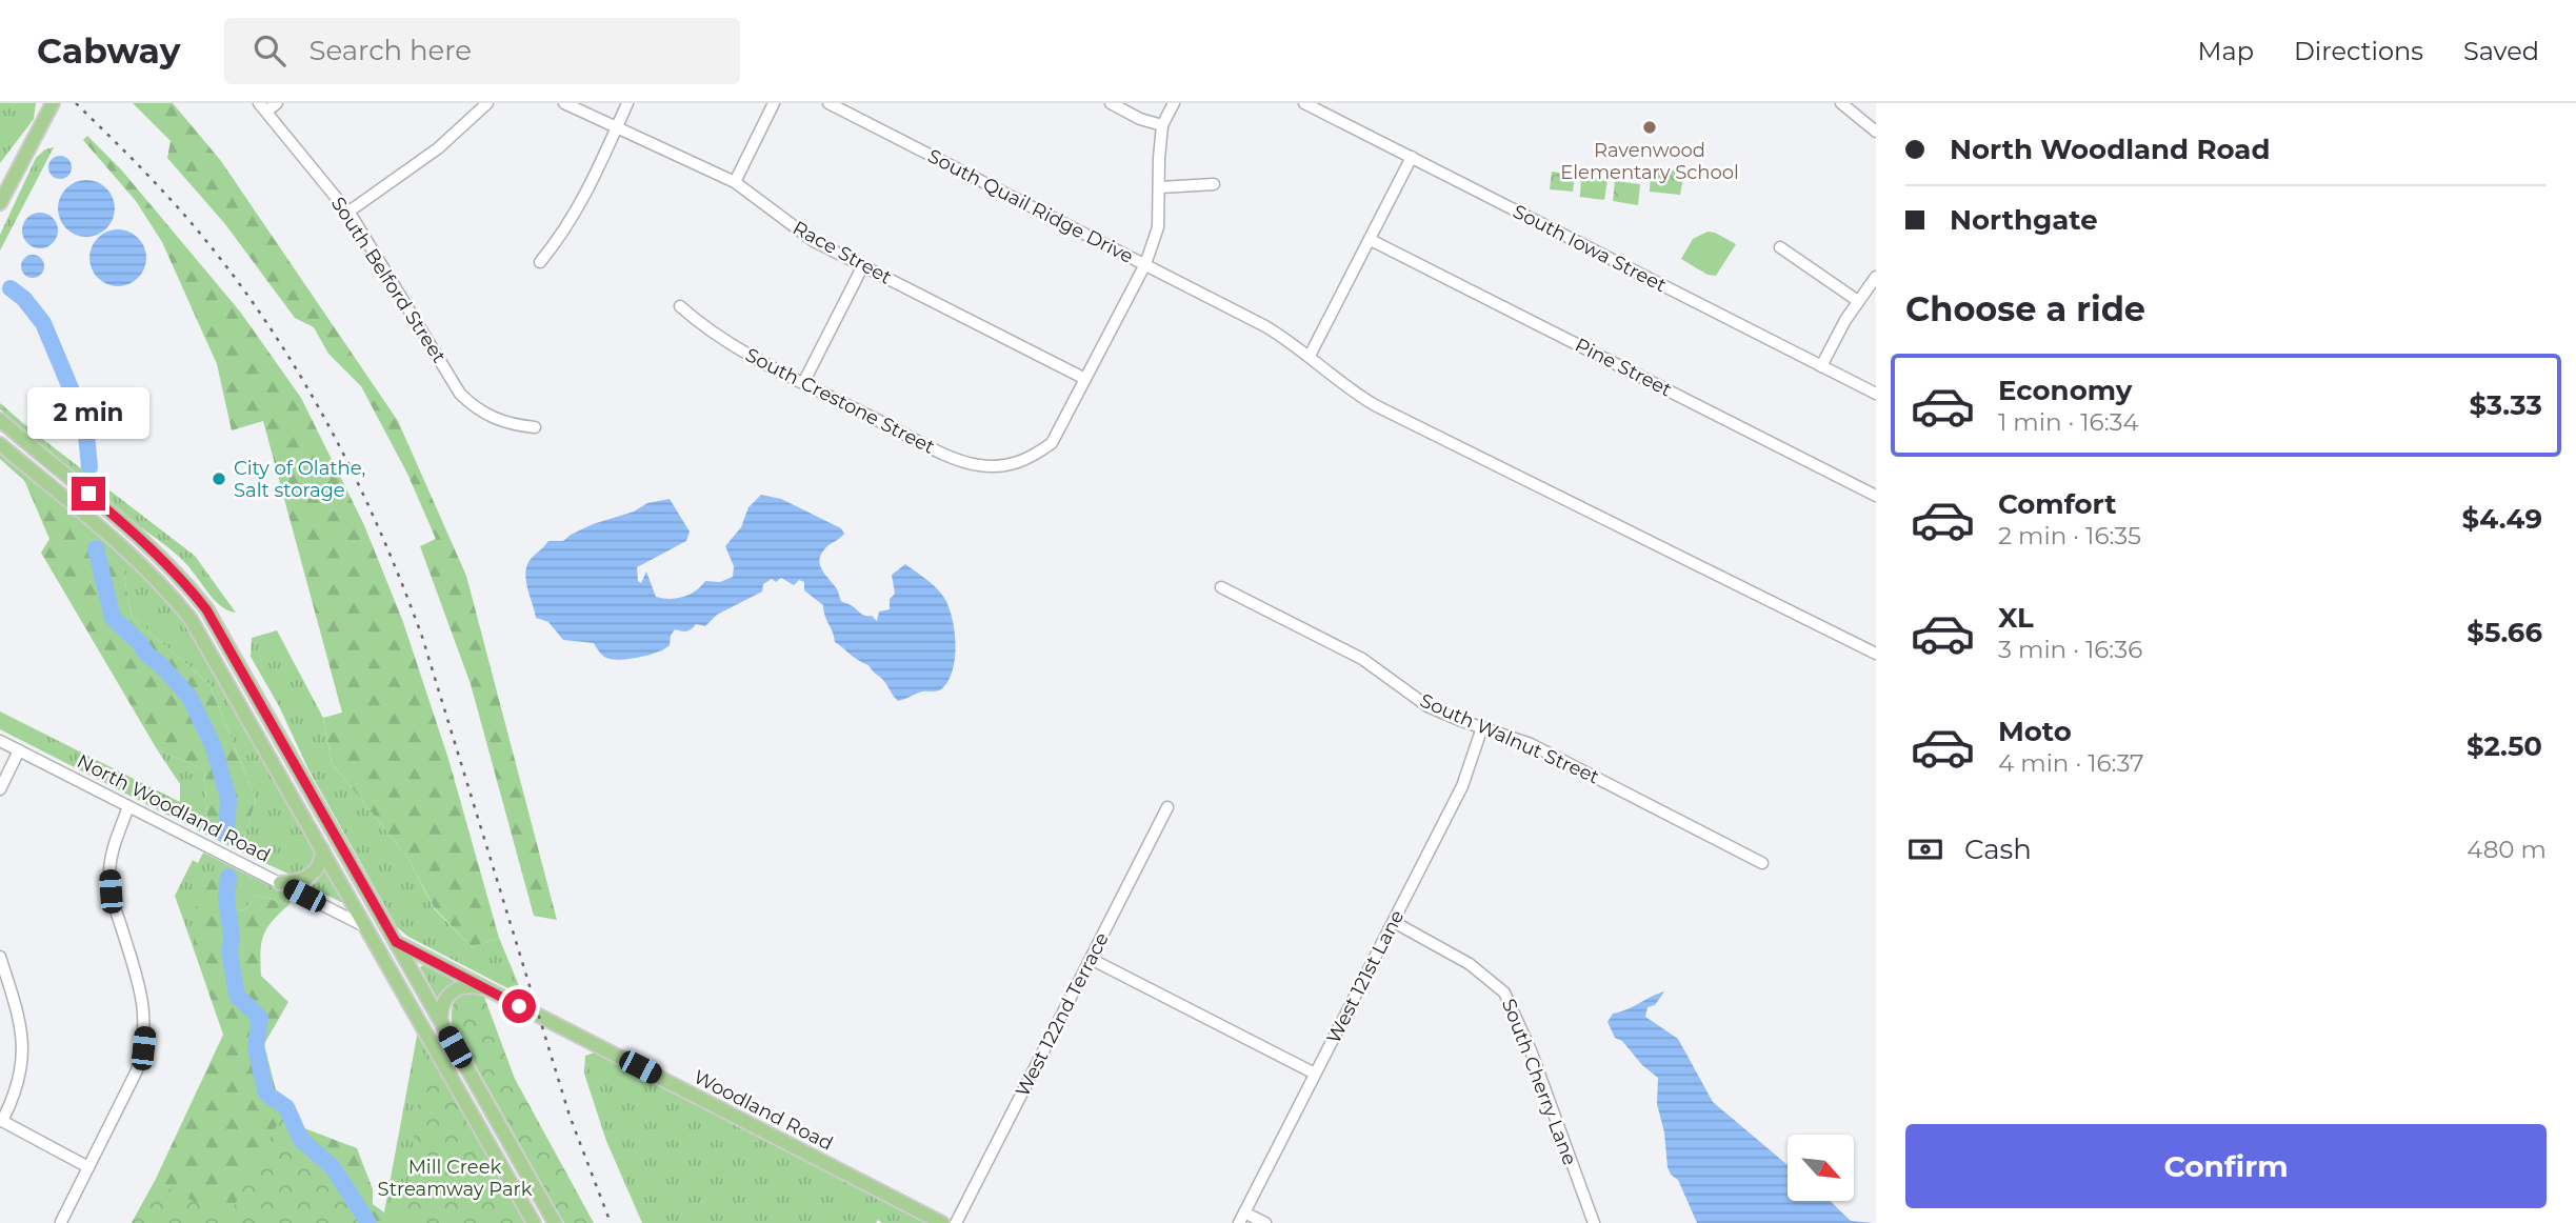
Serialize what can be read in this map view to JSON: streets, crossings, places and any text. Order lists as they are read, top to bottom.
{
  "streets": {
    "main road": ["North Woodland Road", "Woodland Road"],
    "street": [
      "South Quail Ridge Drive",
      "South Iowa Street",
      "Race Street",
      "South Belford Street",
      "Pine Street",
      "South Crestone Street",
      "South Walnut Street",
      "West 121st Lane",
      "West 122nd Terrace",
      "South Cherry Lane"
    ]
  },
  "crossings": [
    ["Race Street", "South Crestone Street"],
    ["South Walnut Street", "West 121st Lane"],
    ["North Woodland Road", "Woodland Road"],
    ["West 121st Lane", "South Cherry Lane"]
  ],
  "parks": ["Mill Creek Streamway Park"],
  "places": ["Ravenwood Elementary School", "City of Olathe, Salt storage"],
  "north": "bottom right",
  "page": {
    "header": "Cabway",
    "search": "Search here",
    "nav": ["Map", "Directions", "Saved"],
    "banner": ["North Woodland Road", "Northgate"],
    "heading": "Choose a ride",
    "list": [
      {
        "name": "Economy",
        "note": "1 min · 16:34",
        "value": "$3.33"
      },
      {
        "name": "Comfort",
        "note": "2 min · 16:35",
        "value": "$4.49"
      },
      {
        "name": "XL",
        "note": "3 min · 16:36",
        "value": "$5.66"
      },
      {
        "name": "Moto",
        "note": "4 min · 16:37",
        "value": "$2.50"
      }
    ],
    "bubble": "2 min",
    "pay": ["Cash", "480 m"],
    "buttons": "Confirm"
  }
}
